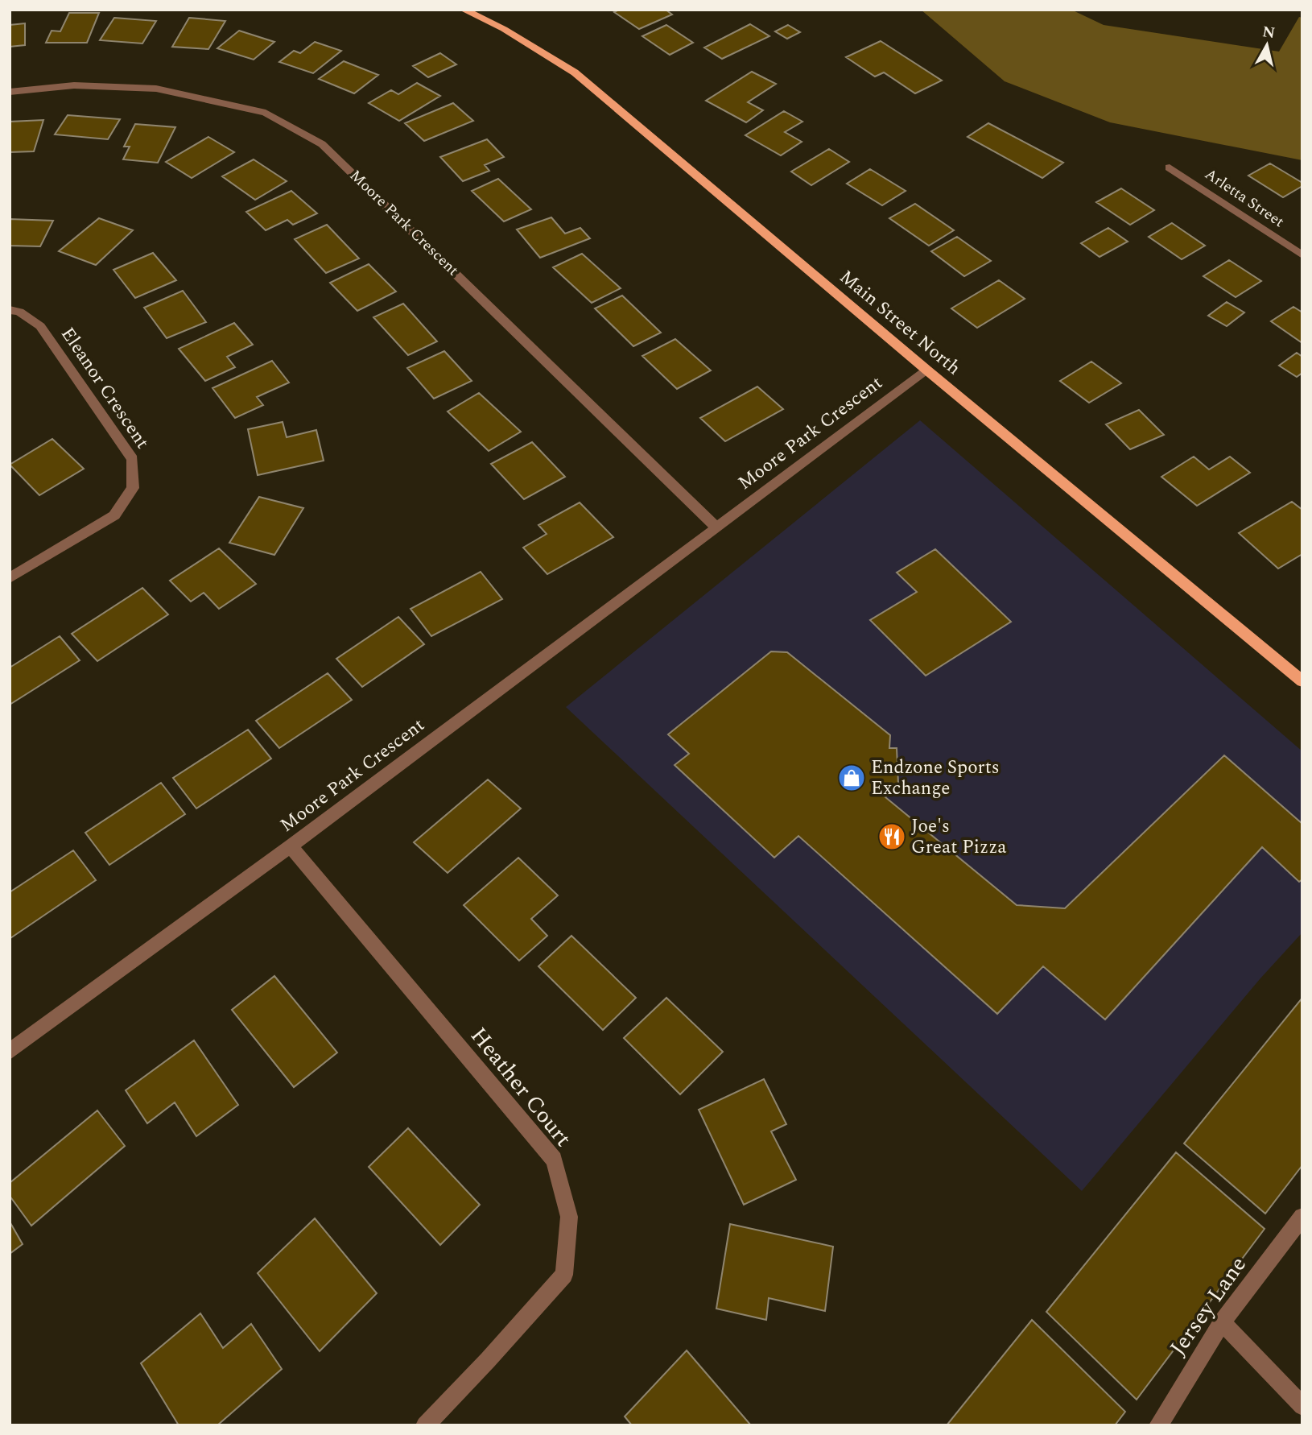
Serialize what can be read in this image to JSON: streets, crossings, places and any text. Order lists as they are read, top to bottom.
{
  "streets": {
    "main road": ["Main Street North"],
    "street": [
      "Arletta Street",
      "Moore Park Crescent",
      "Eleanor Crescent",
      "Heather Court",
      "Jersey Lane"
    ]
  },
  "crossings": [
    ["Moore Park Crescent", "Main Street North"],
    ["Moore Park Crescent", "Heather Court"]
  ],
  "places": {
    "shop": ["Endzone Sports Exchange"],
    "restaurant": ["Joe's Great Pizza"]
  },
  "north": "top"
}
